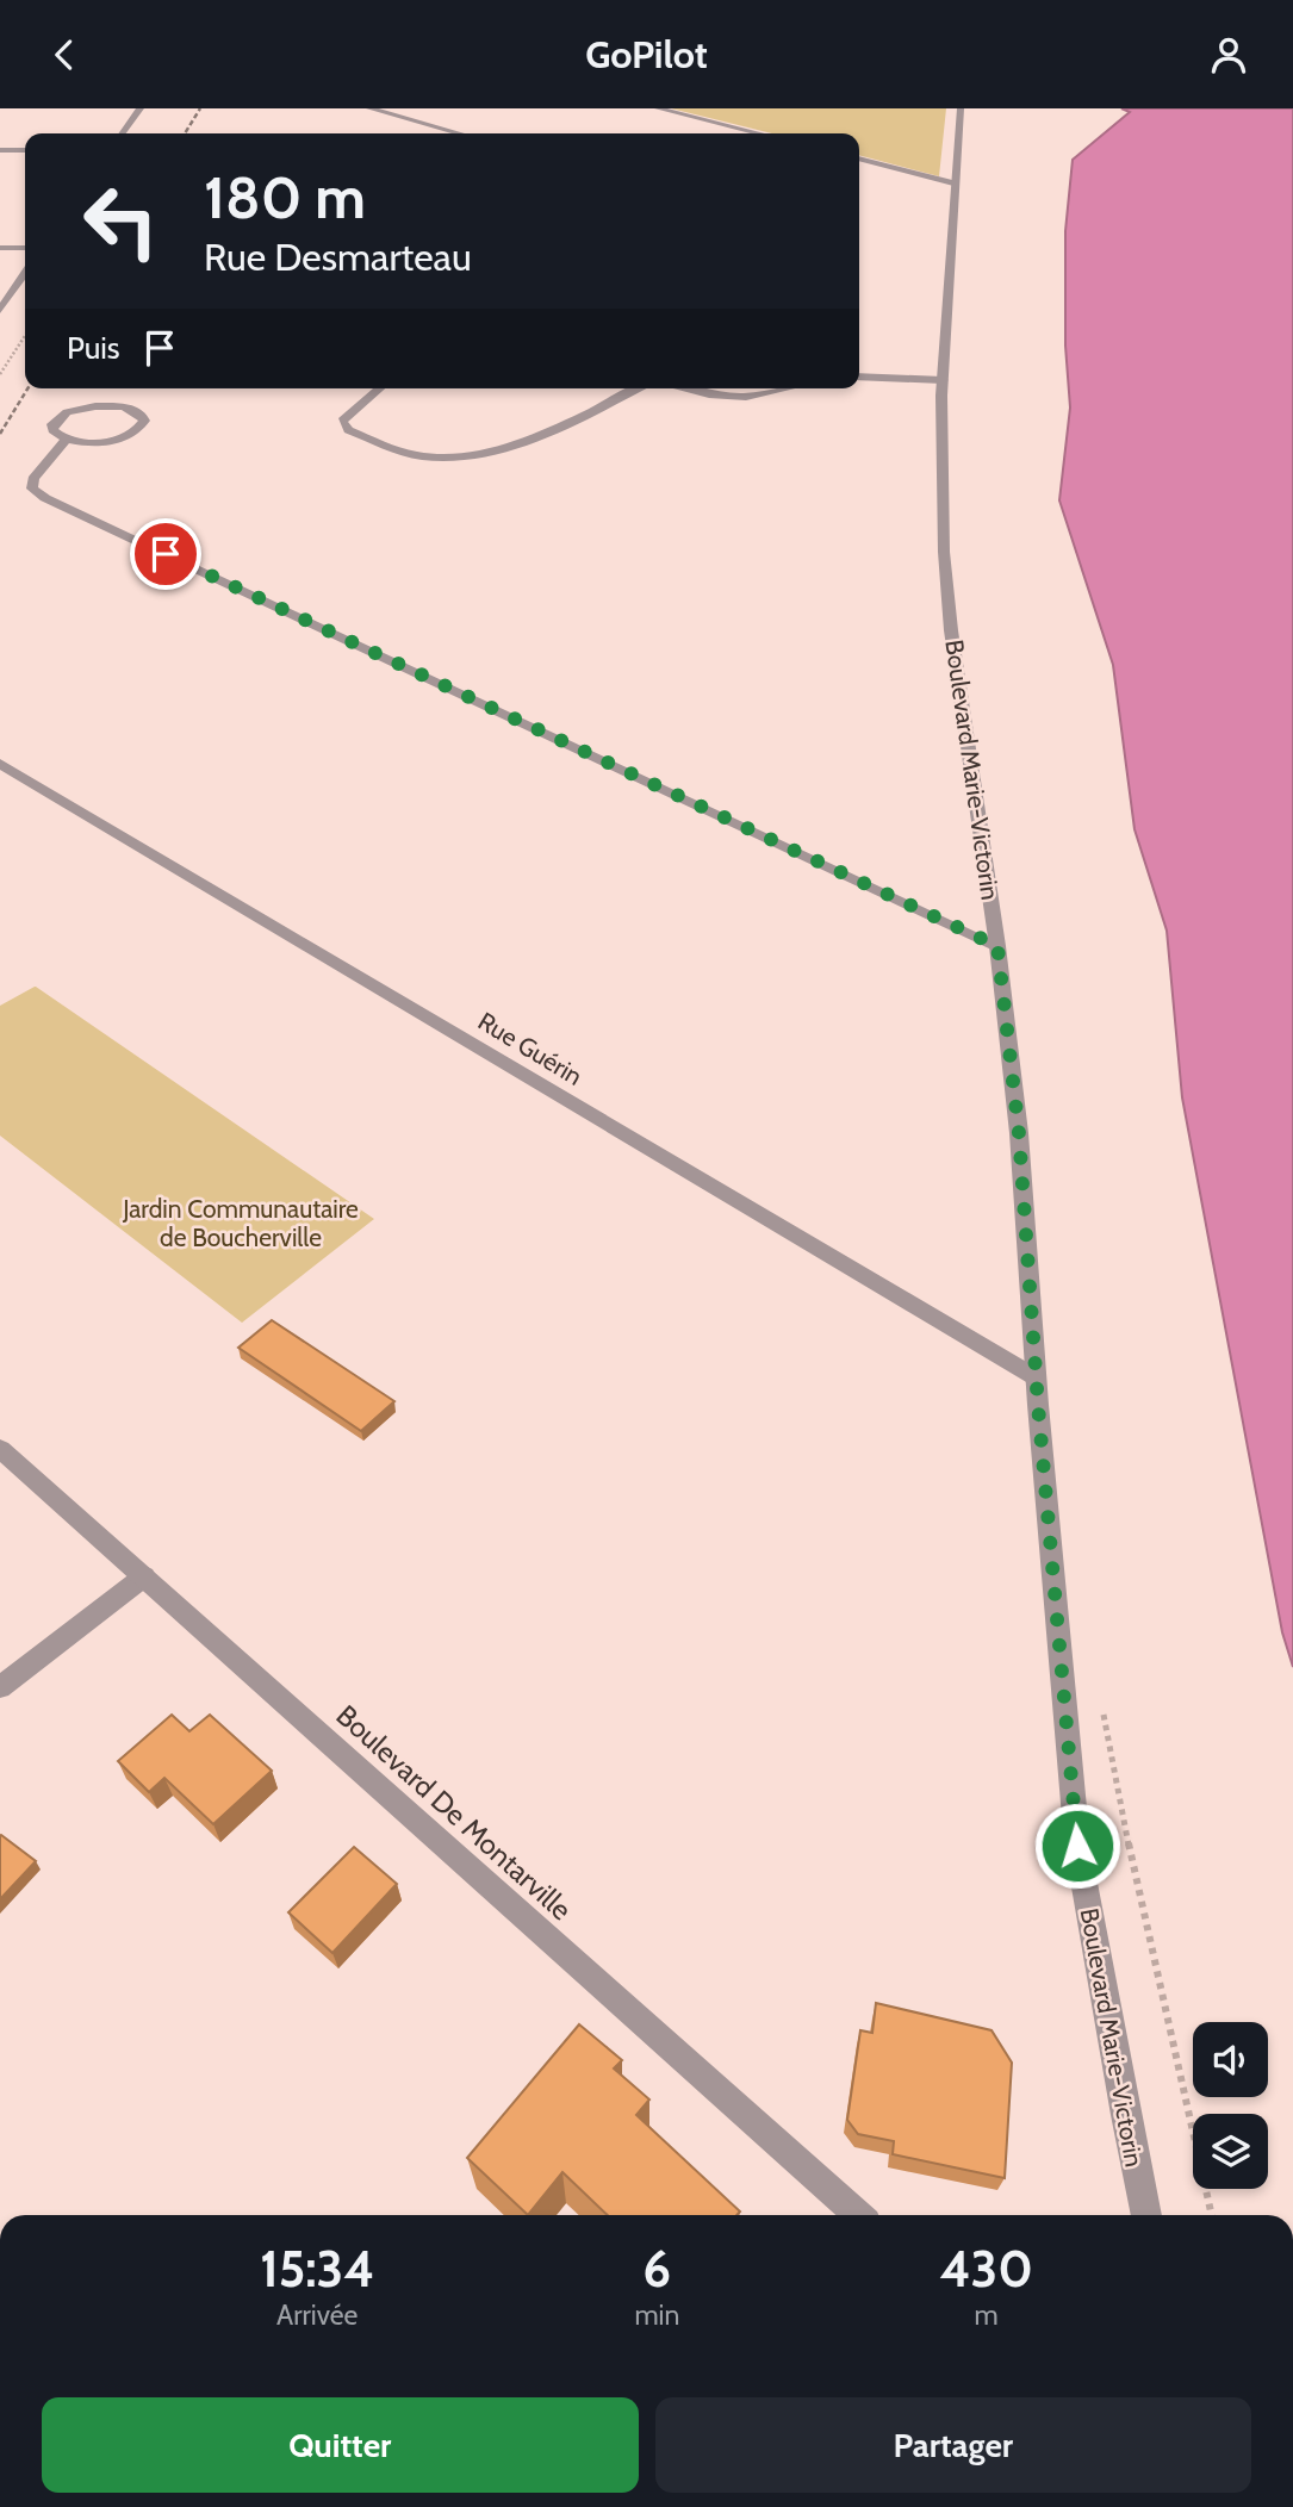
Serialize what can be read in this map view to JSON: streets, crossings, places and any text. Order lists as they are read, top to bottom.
{
  "streets": {
    "street": ["Boulevard Marie-Victorin", "Rue Guérin", "Boulevard De Montarville"]
  },
  "crossings": [
    ["Boulevard Marie-Victorin", "Rue Guérin"]
  ],
  "parks": ["Jardin Communautaire de Boucherville"],
  "page": {
    "header": "GoPilot",
    "turn": ["180 m", "Rue Desmarteau"],
    "then": "Puis",
    "eta": [
      "15:34",
      "Arrivée",
      "6",
      "min",
      "430",
      "m"
    ],
    "buttons": ["Quitter", "Partager"]
  }
}
